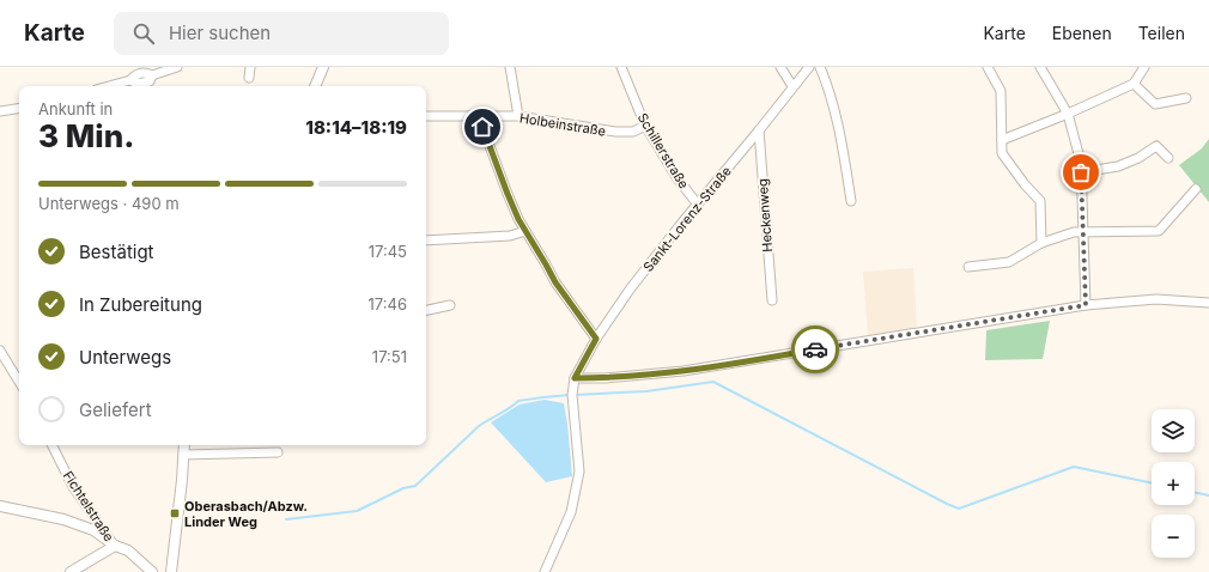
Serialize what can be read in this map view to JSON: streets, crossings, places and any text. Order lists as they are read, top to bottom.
{
  "streets": {
    "street": [
      "Holbeinstraße",
      "Schillerstraße",
      "Heckenweg",
      "Sankt-Lorenz-Straße",
      "Fichtelstraße"
    ]
  },
  "crossings": [
    ["Holbeinstraße", "Schillerstraße"],
    ["Schillerstraße", "Sankt-Lorenz-Straße"],
    ["Heckenweg", "Sankt-Lorenz-Straße"]
  ],
  "places": {
    "transit": ["Oberasbach/Abzw. Linder Weg"]
  },
  "page": {
    "header": "Karte",
    "search": "Hier suchen",
    "nav": ["Karte", "Ebenen", "Teilen"],
    "heading": ["3 Min.", "Ankunft in", "18:14–18:19"],
    "bar": "Unterwegs · 490 m",
    "list": [
      ["Bestätigt", "17:45"],
      ["In Zubereitung", "17:46"],
      ["Unterwegs", "17:51"],
      "Geliefert"
    ],
    "map_buttons": ["+", "−"]
  }
}
